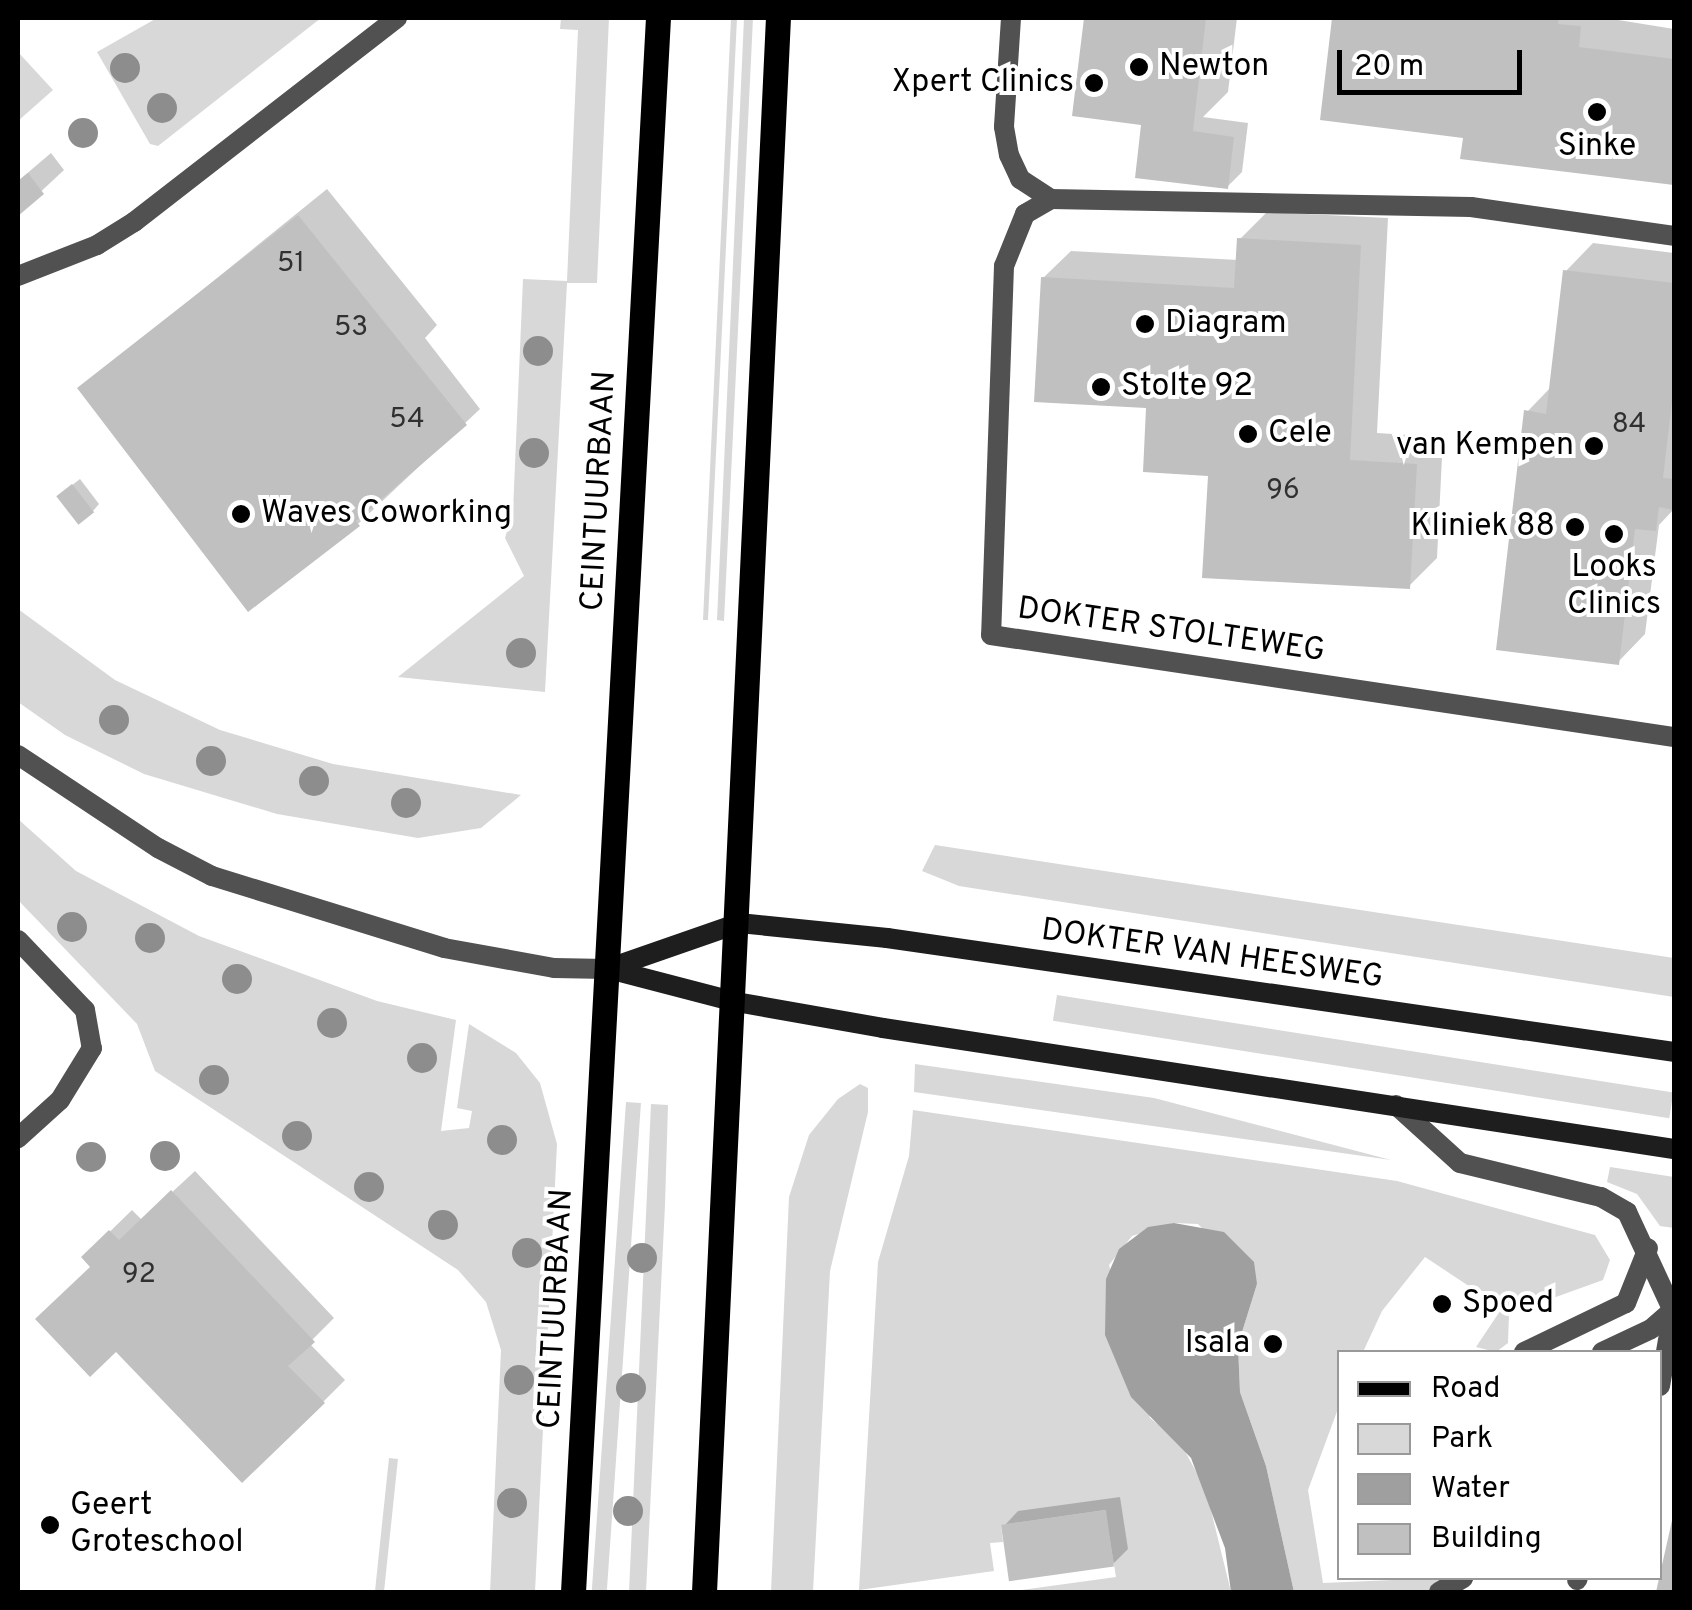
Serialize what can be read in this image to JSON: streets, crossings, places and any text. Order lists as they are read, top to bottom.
{
  "streets": {
    "main road": ["CEINTUURBAAN"],
    "street": ["DOKTER STOLTEWEG", "DOKTER VAN HEESWEG"]
  },
  "places": [
    "Newton",
    "Xpert Clinics",
    "Sinke",
    "Diagram",
    "Stolte 92",
    "Cele",
    "van Kempen",
    "Waves Coworking",
    "Kliniek 88",
    "Looks Clinics",
    "Spoed",
    "Isala",
    "Geert Groteschool"
  ],
  "house_numbers": [
    "51",
    "53",
    "54",
    "84",
    "96",
    "92"
  ],
  "legend": [
    "Road",
    "Park",
    "Water",
    "Building"
  ],
  "scale_bar": "20 m"
}
